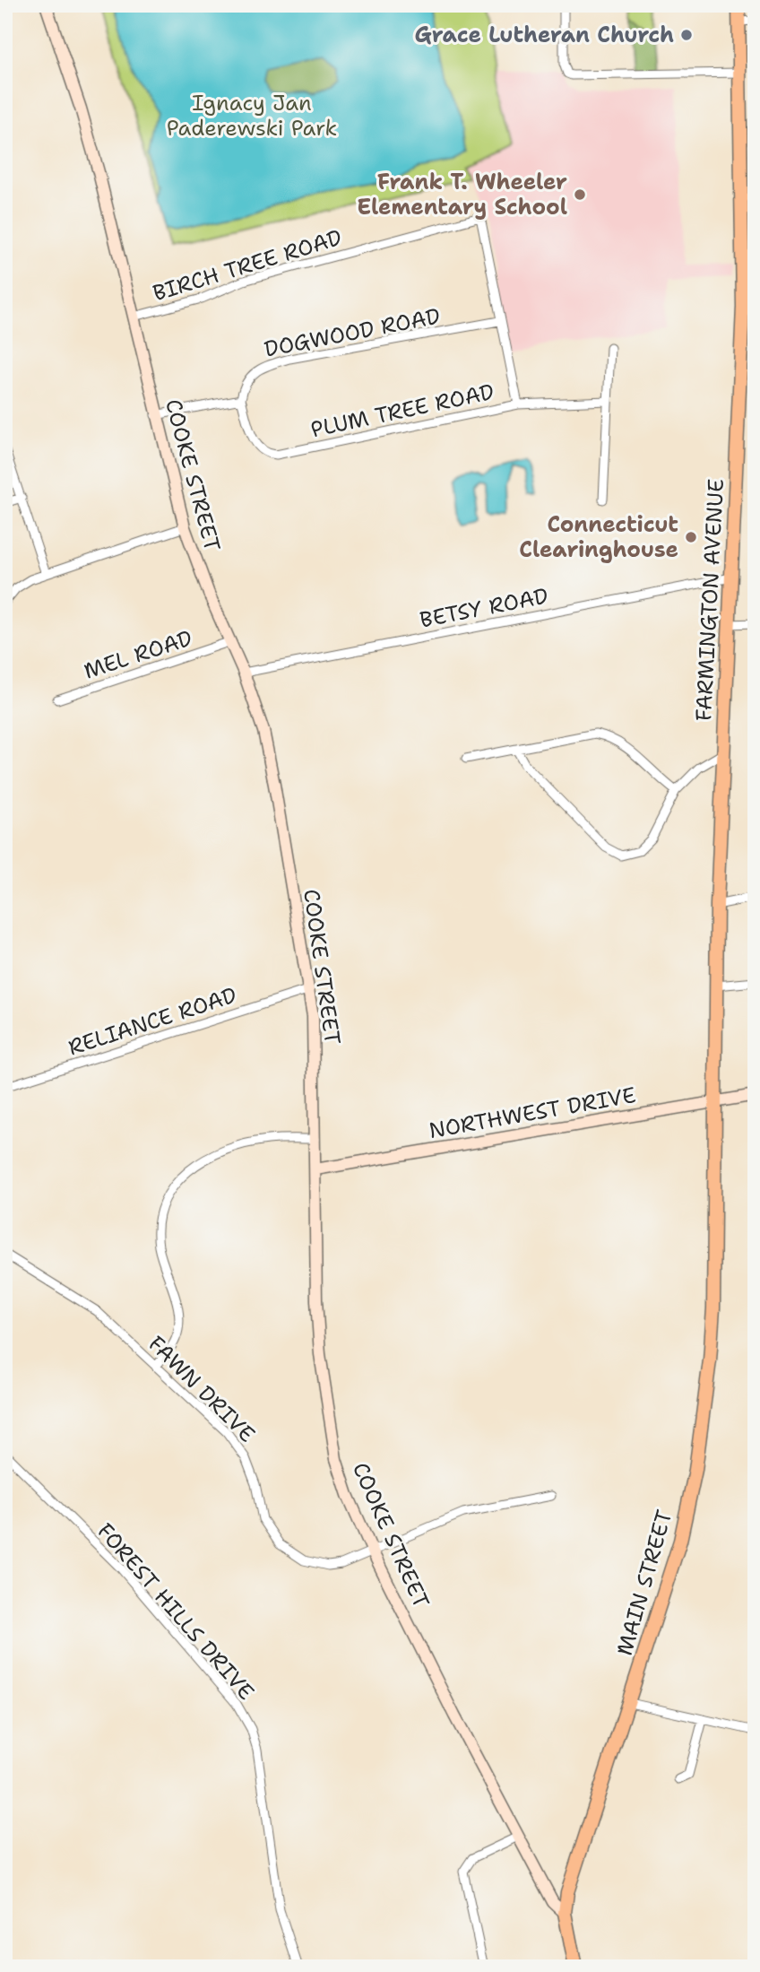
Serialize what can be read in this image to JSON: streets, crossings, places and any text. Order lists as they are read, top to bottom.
{
  "streets": {
    "highway": ["FARMINGTON AVENUE", "MAIN STREET"],
    "main road": ["COOKE STREET", "NORTHWEST DRIVE"],
    "street": [
      "BIRCH TREE ROAD",
      "DOGWOOD ROAD",
      "PLUM TREE ROAD",
      "BETSY ROAD",
      "MEL ROAD",
      "RELIANCE ROAD",
      "FAWN DRIVE",
      "FOREST HILLS DRIVE"
    ]
  },
  "crossings": [
    ["BIRCH TREE ROAD", "DOGWOOD ROAD"],
    ["BIRCH TREE ROAD", "COOKE STREET"],
    ["DOGWOOD ROAD", "PLUM TREE ROAD"],
    ["COOKE STREET", "BETSY ROAD"],
    ["COOKE STREET", "MEL ROAD"],
    ["COOKE STREET", "RELIANCE ROAD"],
    ["COOKE STREET", "NORTHWEST DRIVE"],
    ["COOKE STREET", "FAWN DRIVE"],
    ["COOKE STREET", "MAIN STREET"],
    ["FARMINGTON AVENUE", "BETSY ROAD"],
    ["FARMINGTON AVENUE", "NORTHWEST DRIVE"],
    ["FARMINGTON AVENUE", "MAIN STREET"]
  ],
  "parks": ["Ignacy Jan Paderewski Park"],
  "places": ["Grace Lutheran Church", "Frank T. Wheeler Elementary School", "Connecticut Clearinghouse"]
}
